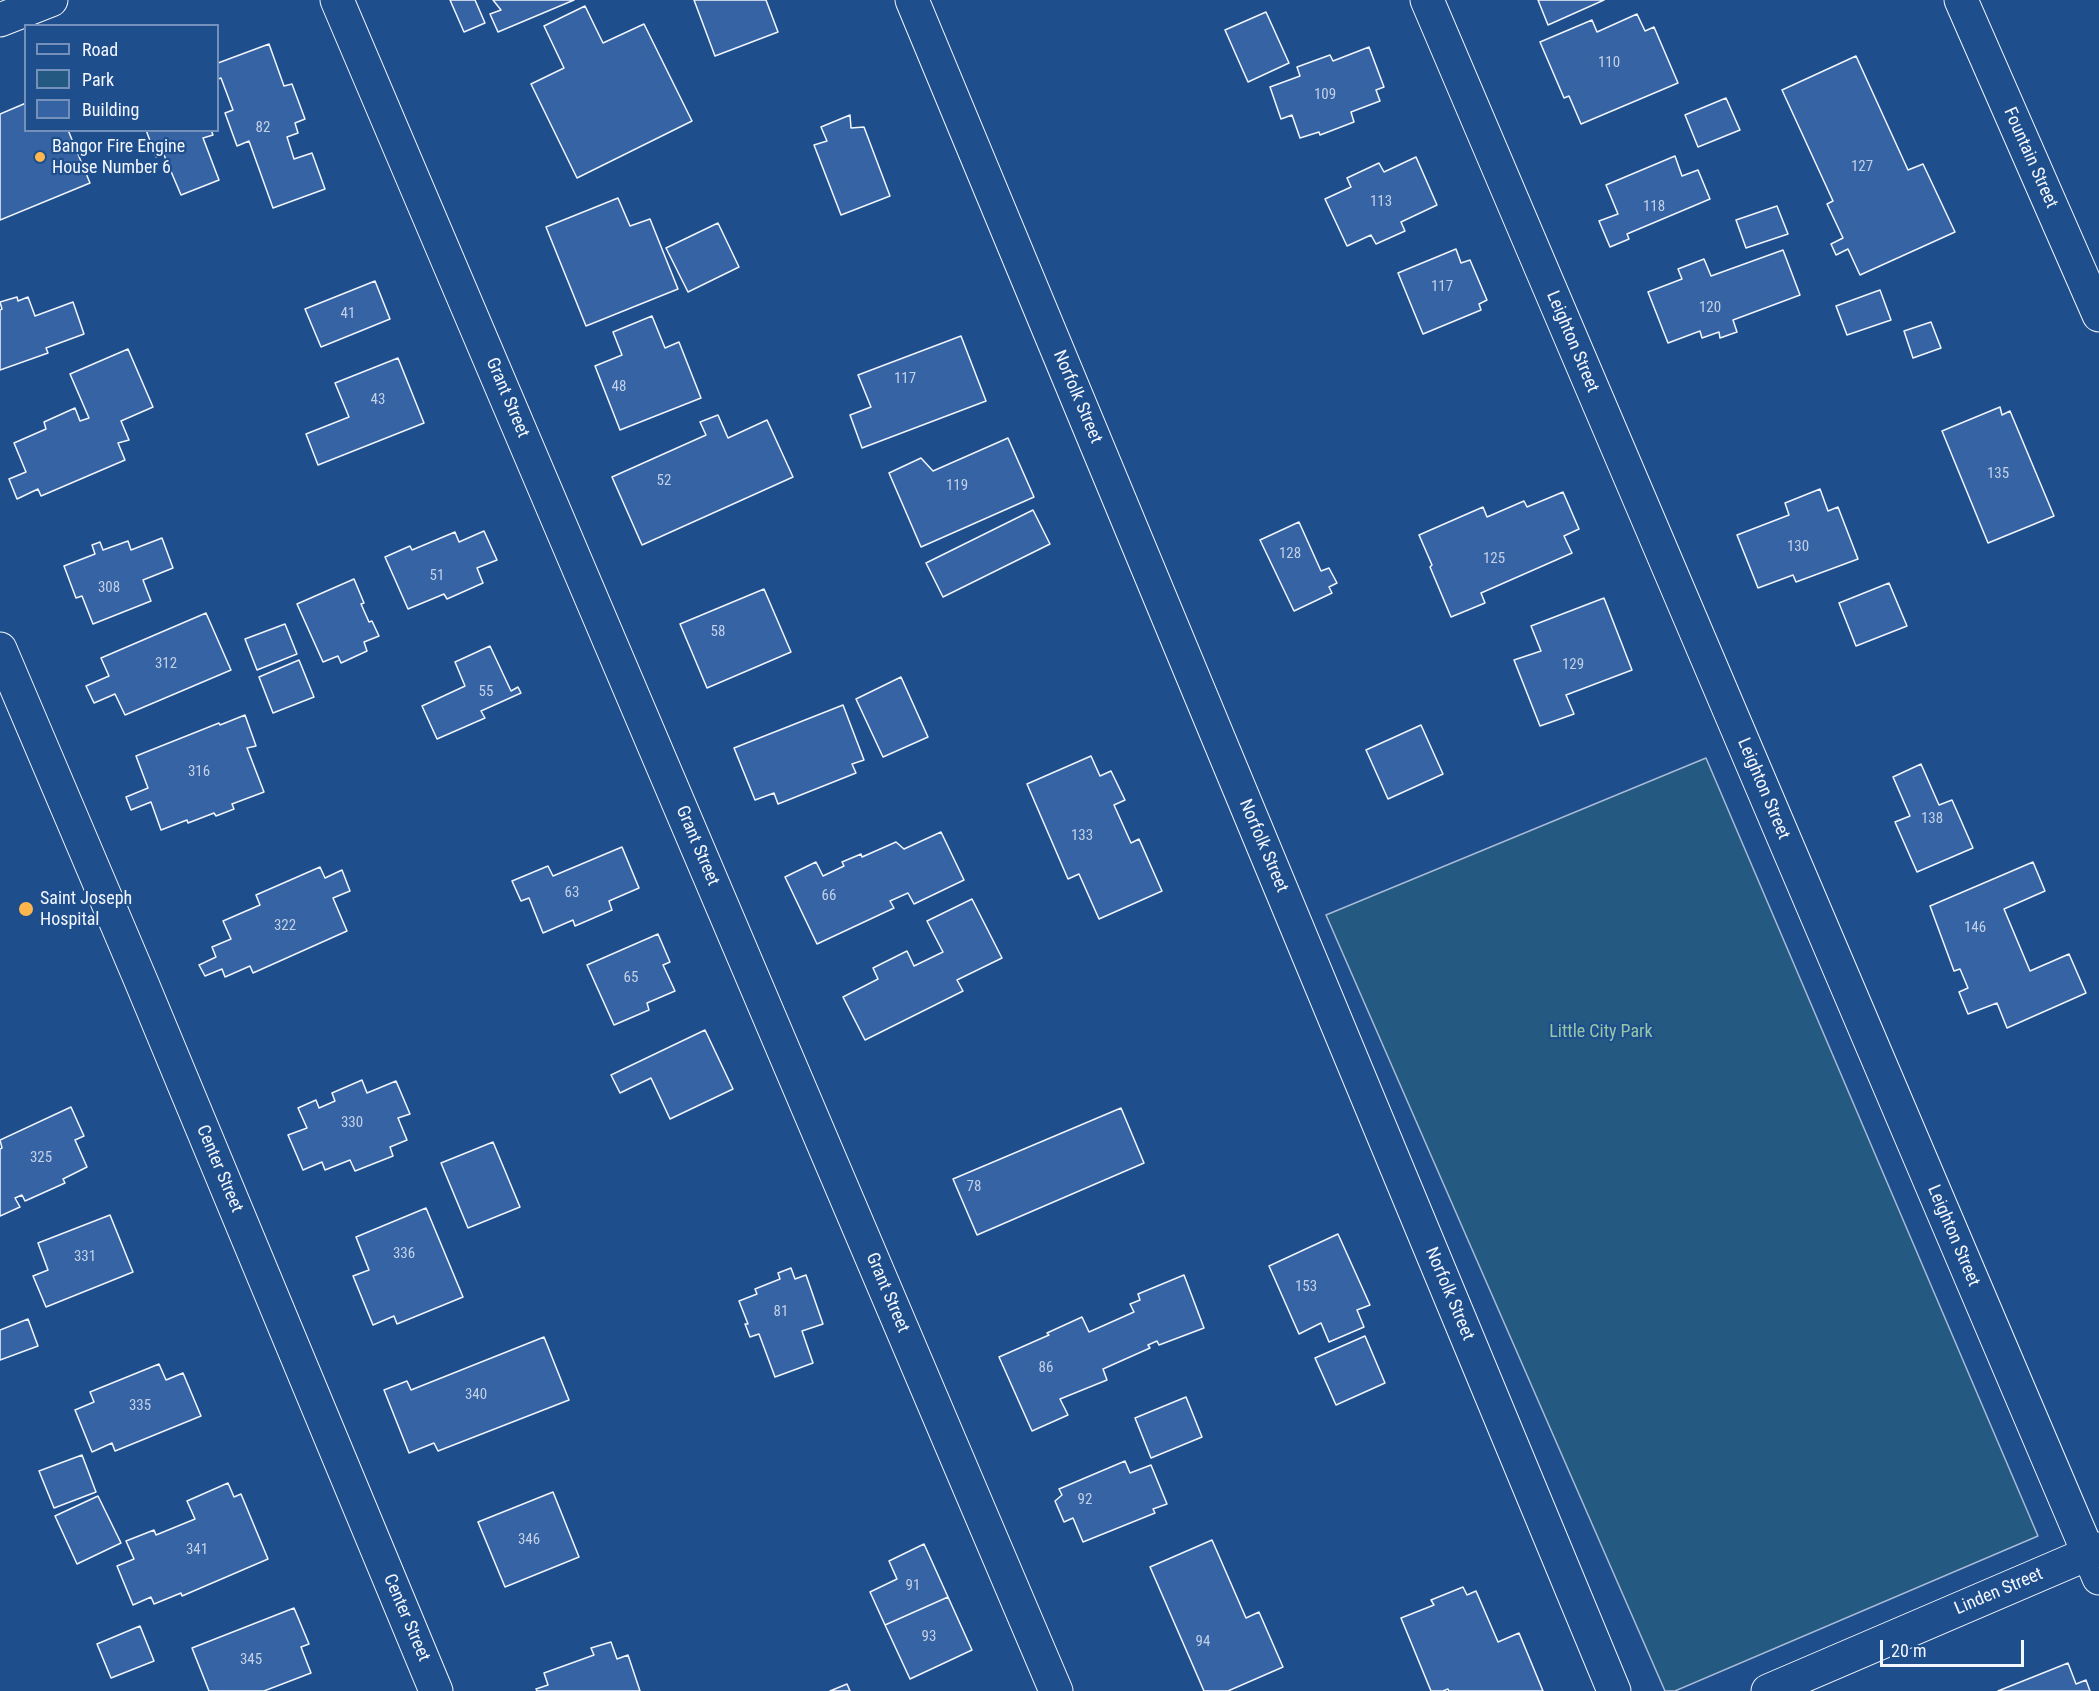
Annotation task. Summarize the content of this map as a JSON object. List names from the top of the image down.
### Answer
{
  "streets": {
    "street": [
      "Fountain Street",
      "Leighton Street",
      "Norfolk Street",
      "Grant Street",
      "Center Street",
      "Linden Street"
    ]
  },
  "crossings": [
    ["Leighton Street", "Linden Street"]
  ],
  "parks": ["Little City Park"],
  "places": ["Bangor Fire Engine House Number 6", "Saint Joseph Hospital"],
  "house_numbers": [
    "110",
    "109",
    "82",
    "127",
    "113",
    "118",
    "117",
    "120",
    "41",
    "117",
    "48",
    "43",
    "135",
    "52",
    "119",
    "130",
    "128",
    "125",
    "51",
    "308",
    "58",
    "312",
    "129",
    "55",
    "316",
    "138",
    "133",
    "63",
    "66",
    "322",
    "146",
    "65",
    "330",
    "325",
    "78",
    "336",
    "331",
    "153",
    "81",
    "86",
    "340",
    "335",
    "92",
    "346",
    "341",
    "91",
    "93",
    "94",
    "345"
  ],
  "legend": ["Road", "Park", "Building"],
  "scale_bar": "20 m"
}
